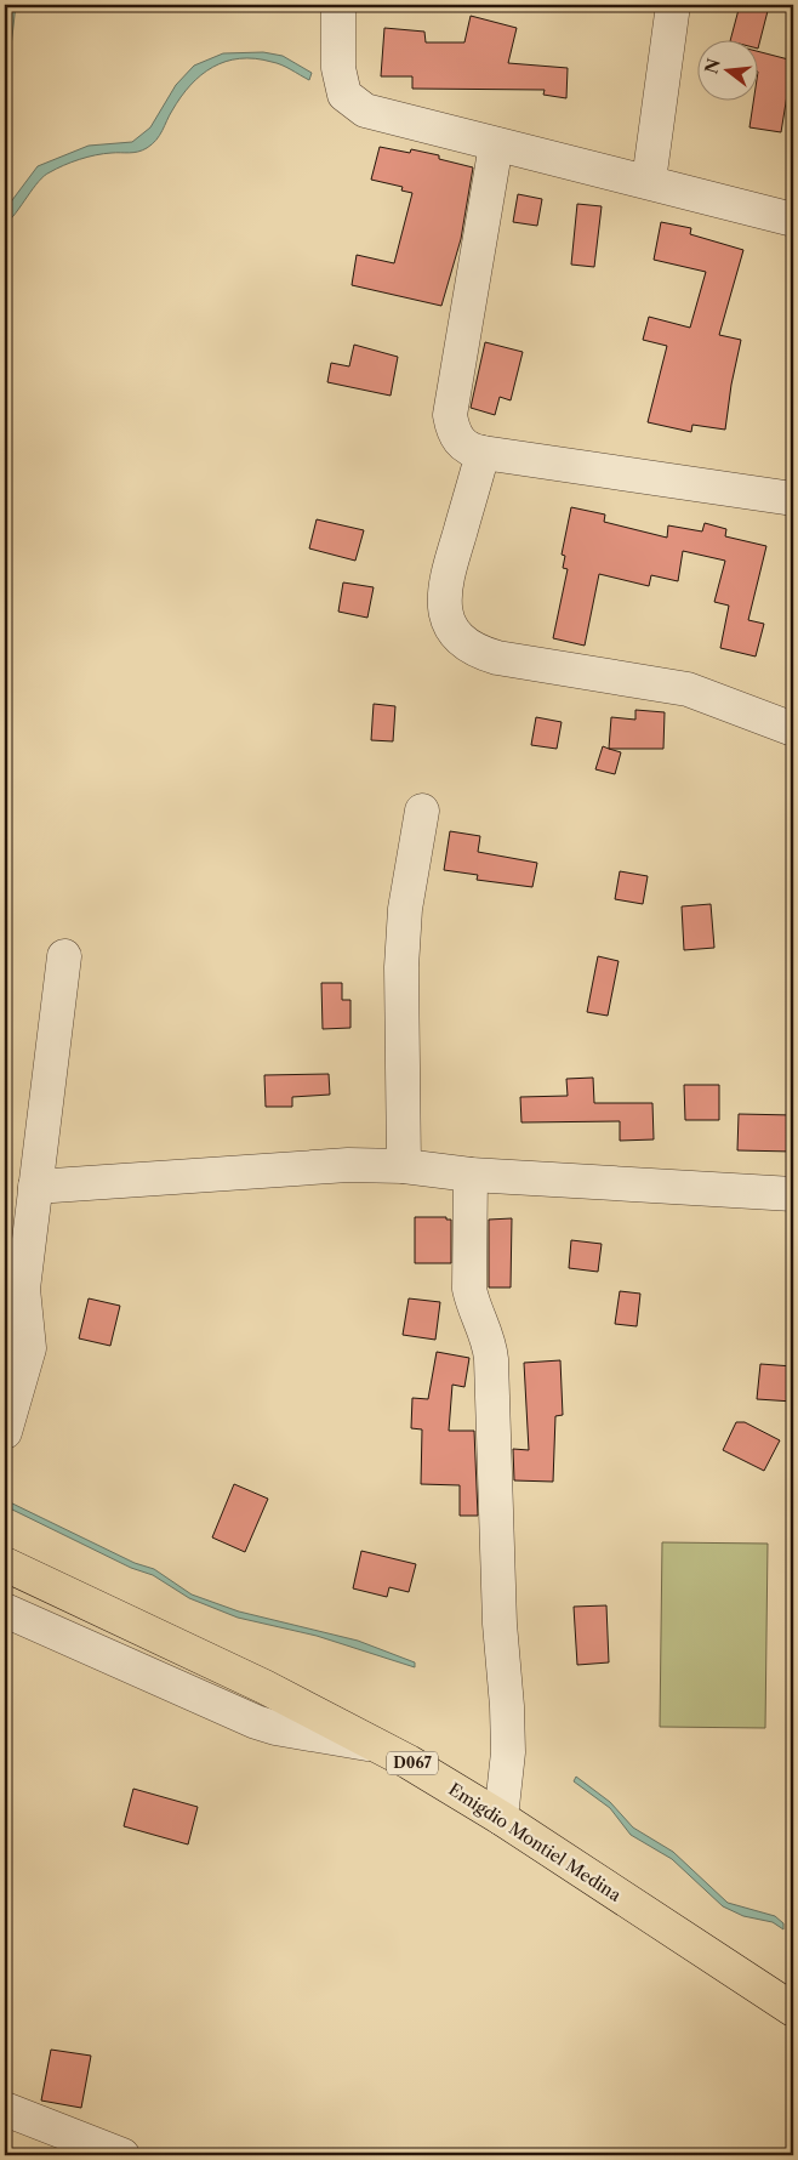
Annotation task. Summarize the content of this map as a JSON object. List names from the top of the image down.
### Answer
{
  "streets": {
    "main road": ["D067", "Emigdio Montiel Medina"]
  },
  "north": "left"
}
